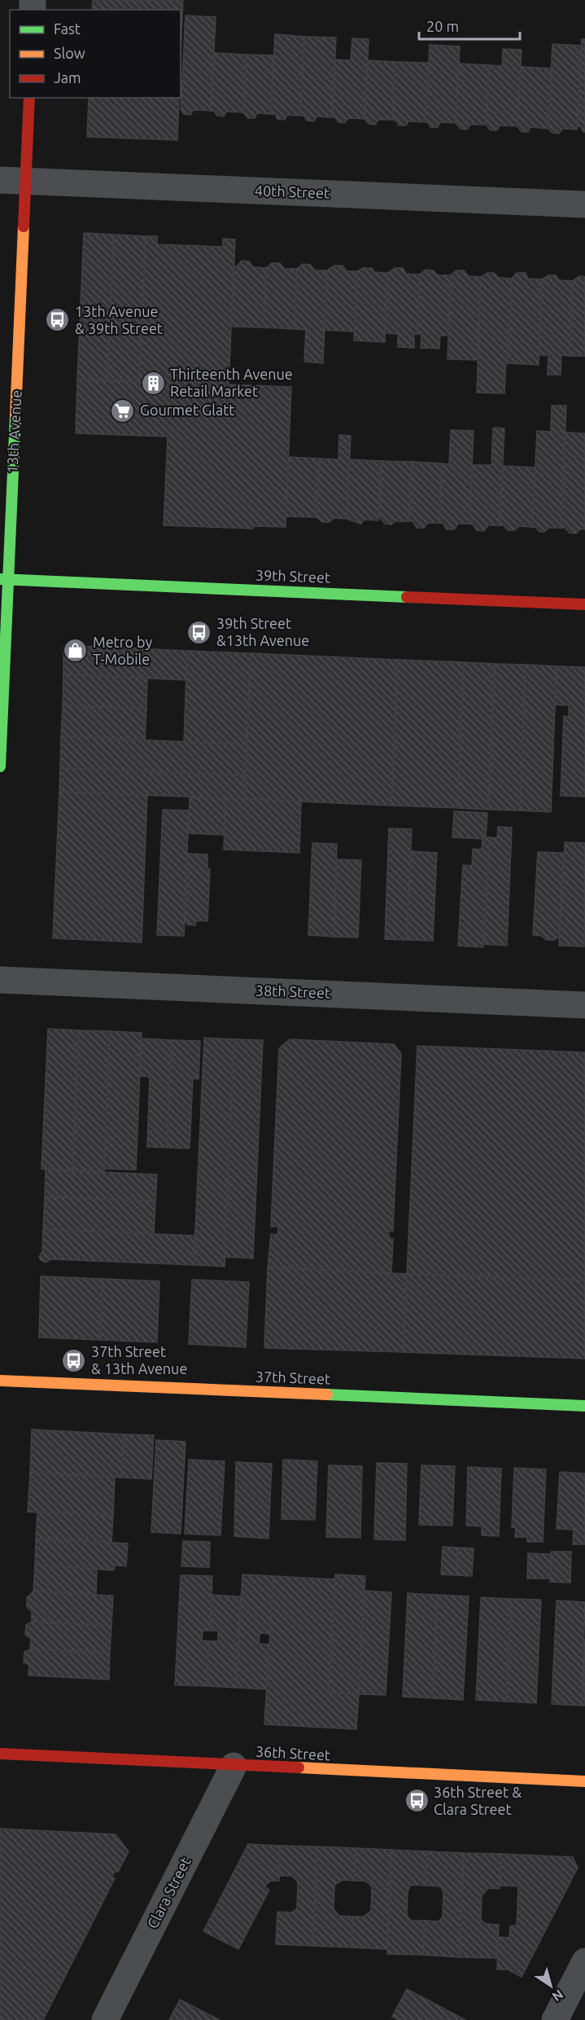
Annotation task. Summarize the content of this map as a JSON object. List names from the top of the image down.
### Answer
{
  "streets": {
    "street": [
      "40th Street",
      "13th Avenue",
      "39th Street",
      "38th Street",
      "37th Street",
      "36th Street",
      "Clara Street"
    ]
  },
  "crossings": [
    ["40th Street", "13th Avenue"],
    ["13th Avenue", "39th Street"],
    ["36th Street", "Clara Street"]
  ],
  "places": {
    "bus stop": [
      "13th Avenue & 39th Street",
      "39th Street &13th Avenue",
      "37th Street & 13th Avenue",
      "36th Street & Clara Street"
    ],
    "building": ["Thirteenth Avenue Retail Market"],
    "supermarket": ["Gourmet Glatt"],
    "shop": ["Metro by T-Mobile"]
  },
  "legend": ["Fast", "Slow", "Jam"],
  "scale_bar": "20 m",
  "north": "bottom right"
}
